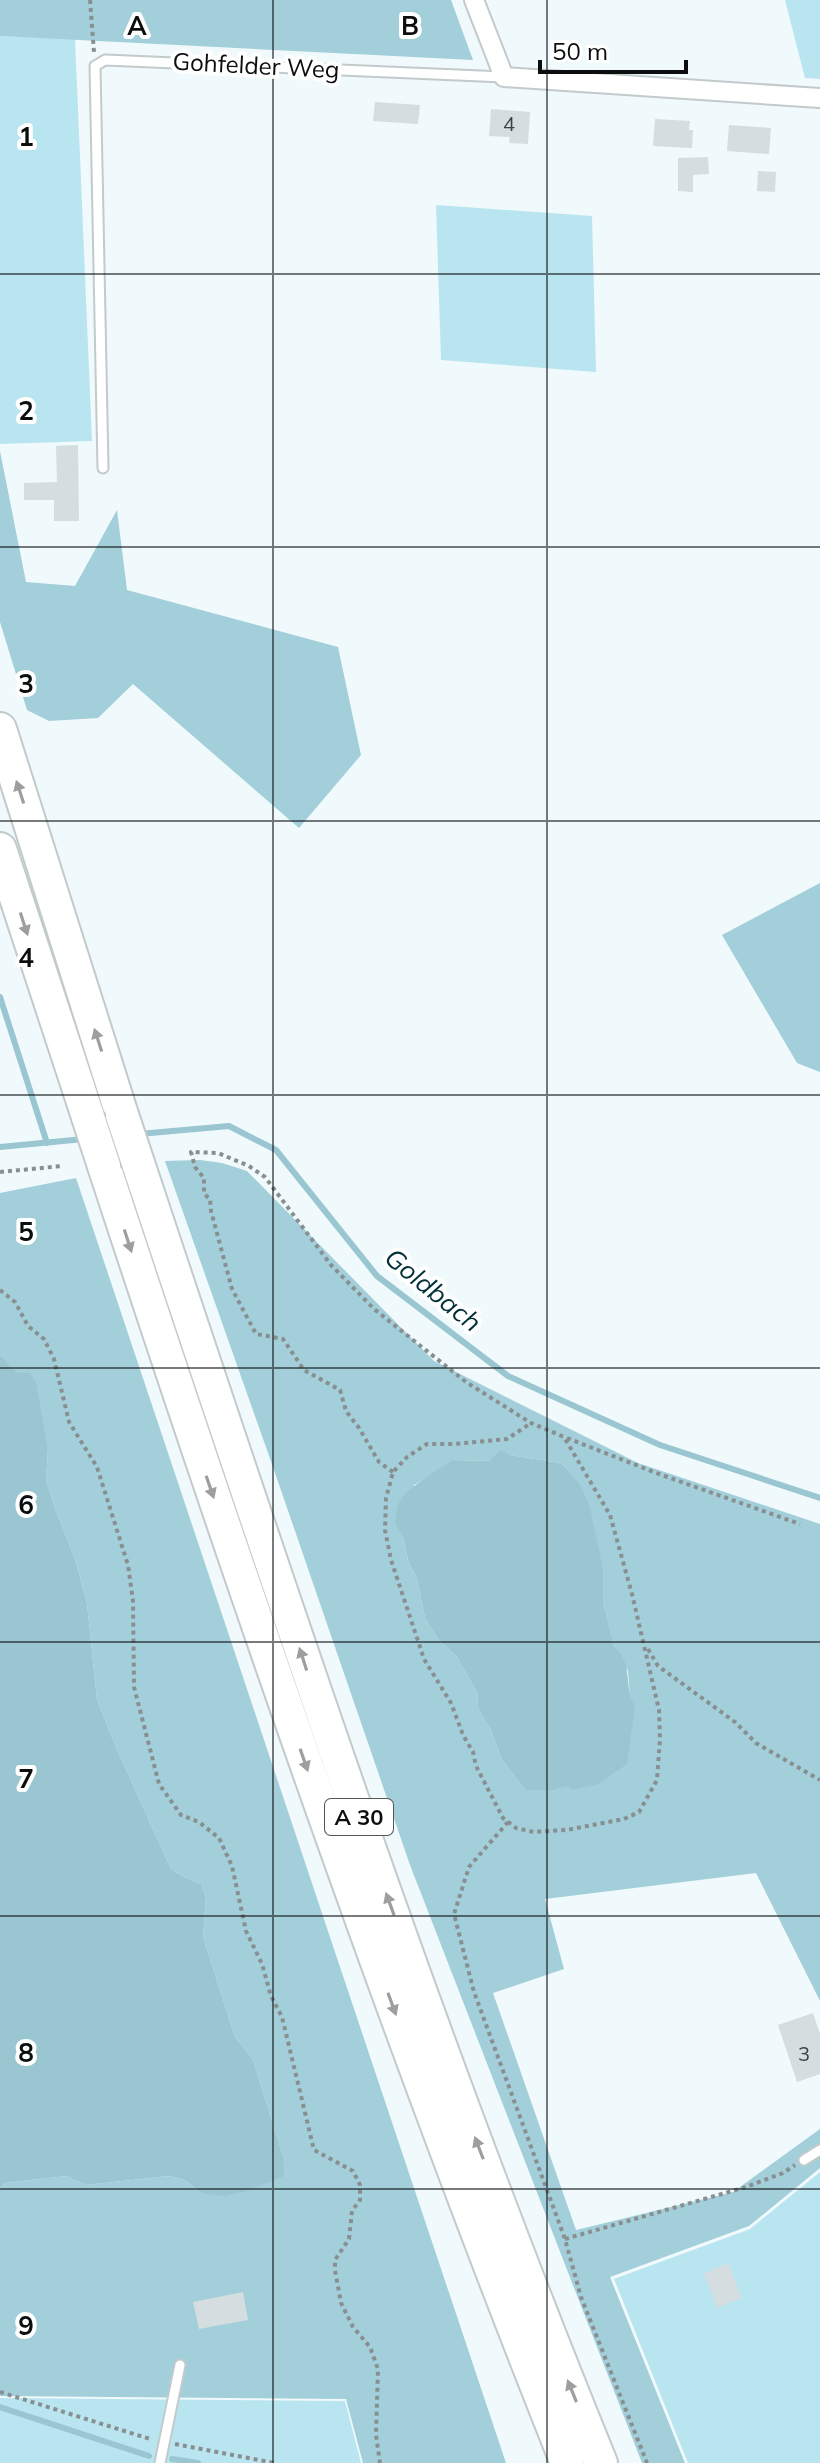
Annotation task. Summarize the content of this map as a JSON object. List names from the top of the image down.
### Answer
{
  "streets": {
    "highway": ["A 30"],
    "street": ["Gohfelder Weg"]
  },
  "water": ["Goldbach"],
  "house_numbers": ["4", "3"],
  "scale_bar": "50 m",
  "grid": {
    "columns": ["A", "B"],
    "rows": [
      "1",
      "2",
      "3",
      "4",
      "5",
      "6",
      "7",
      "8",
      "9"
    ]
  }
}
